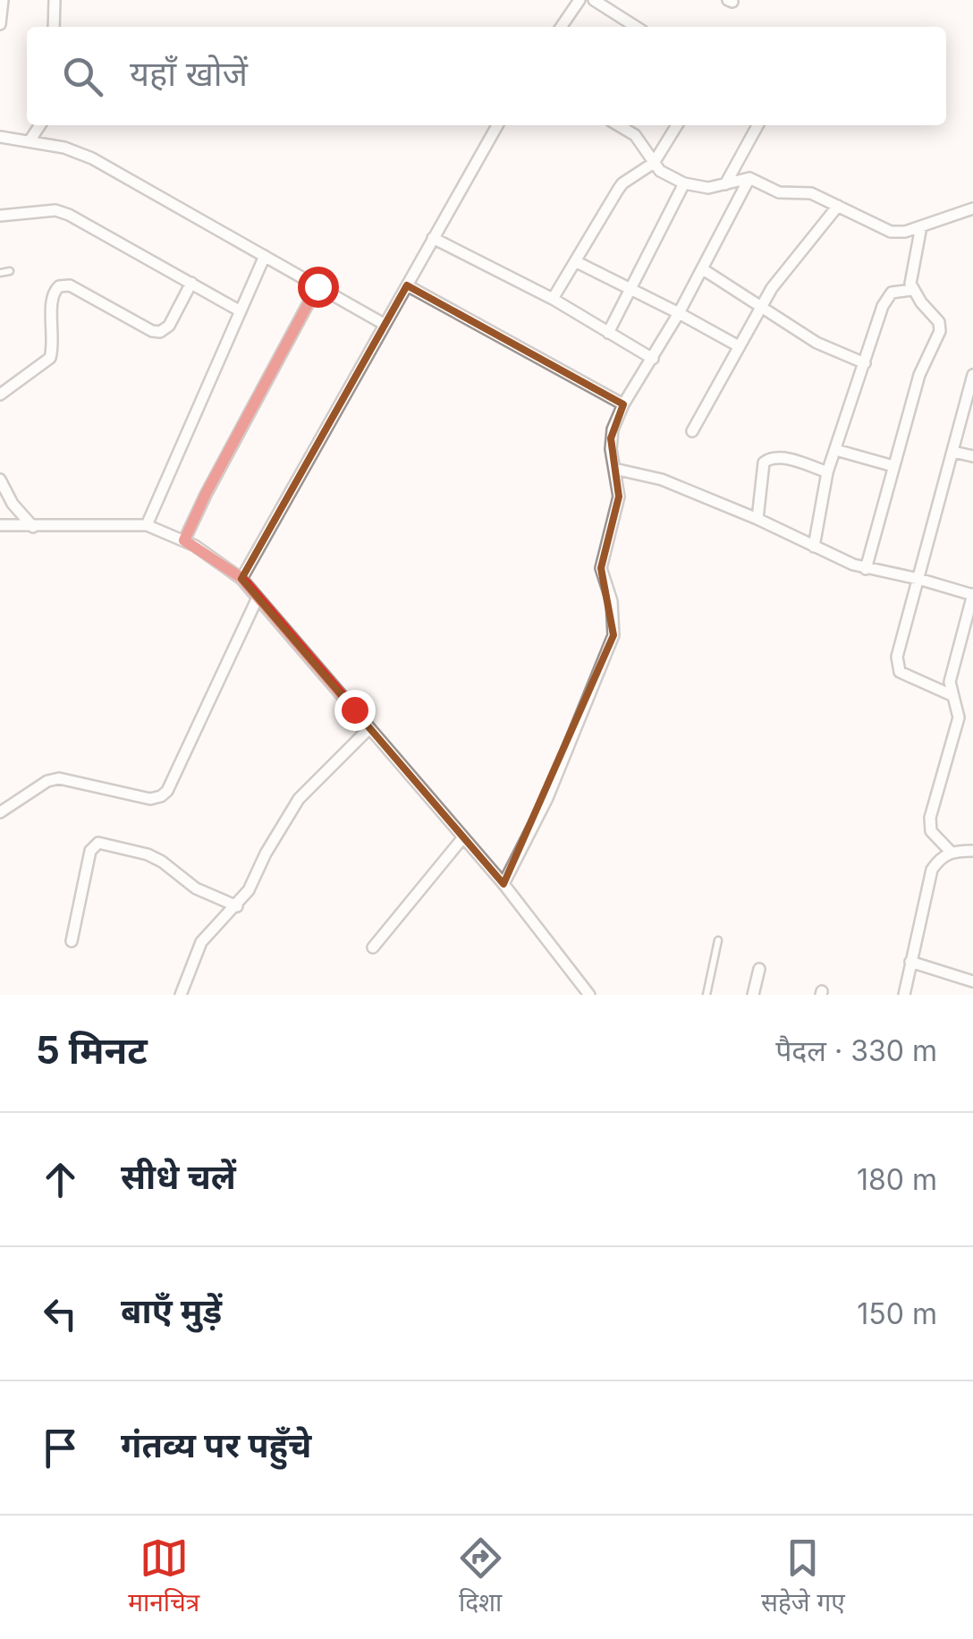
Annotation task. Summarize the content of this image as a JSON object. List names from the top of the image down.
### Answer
{
  "page": {
    "search": "यहाँ खोजें",
    "heading": ["5 मिनट", "पैदल · 330 m"],
    "list": [
      ["सीधे चलें", "180 m"],
      ["बाएँ मुड़ें", "150 m"],
      "गंतव्य पर पहुँचे"
    ],
    "nav": ["मानचित्र", "दिशा", "सहेजे गए"]
  }
}
